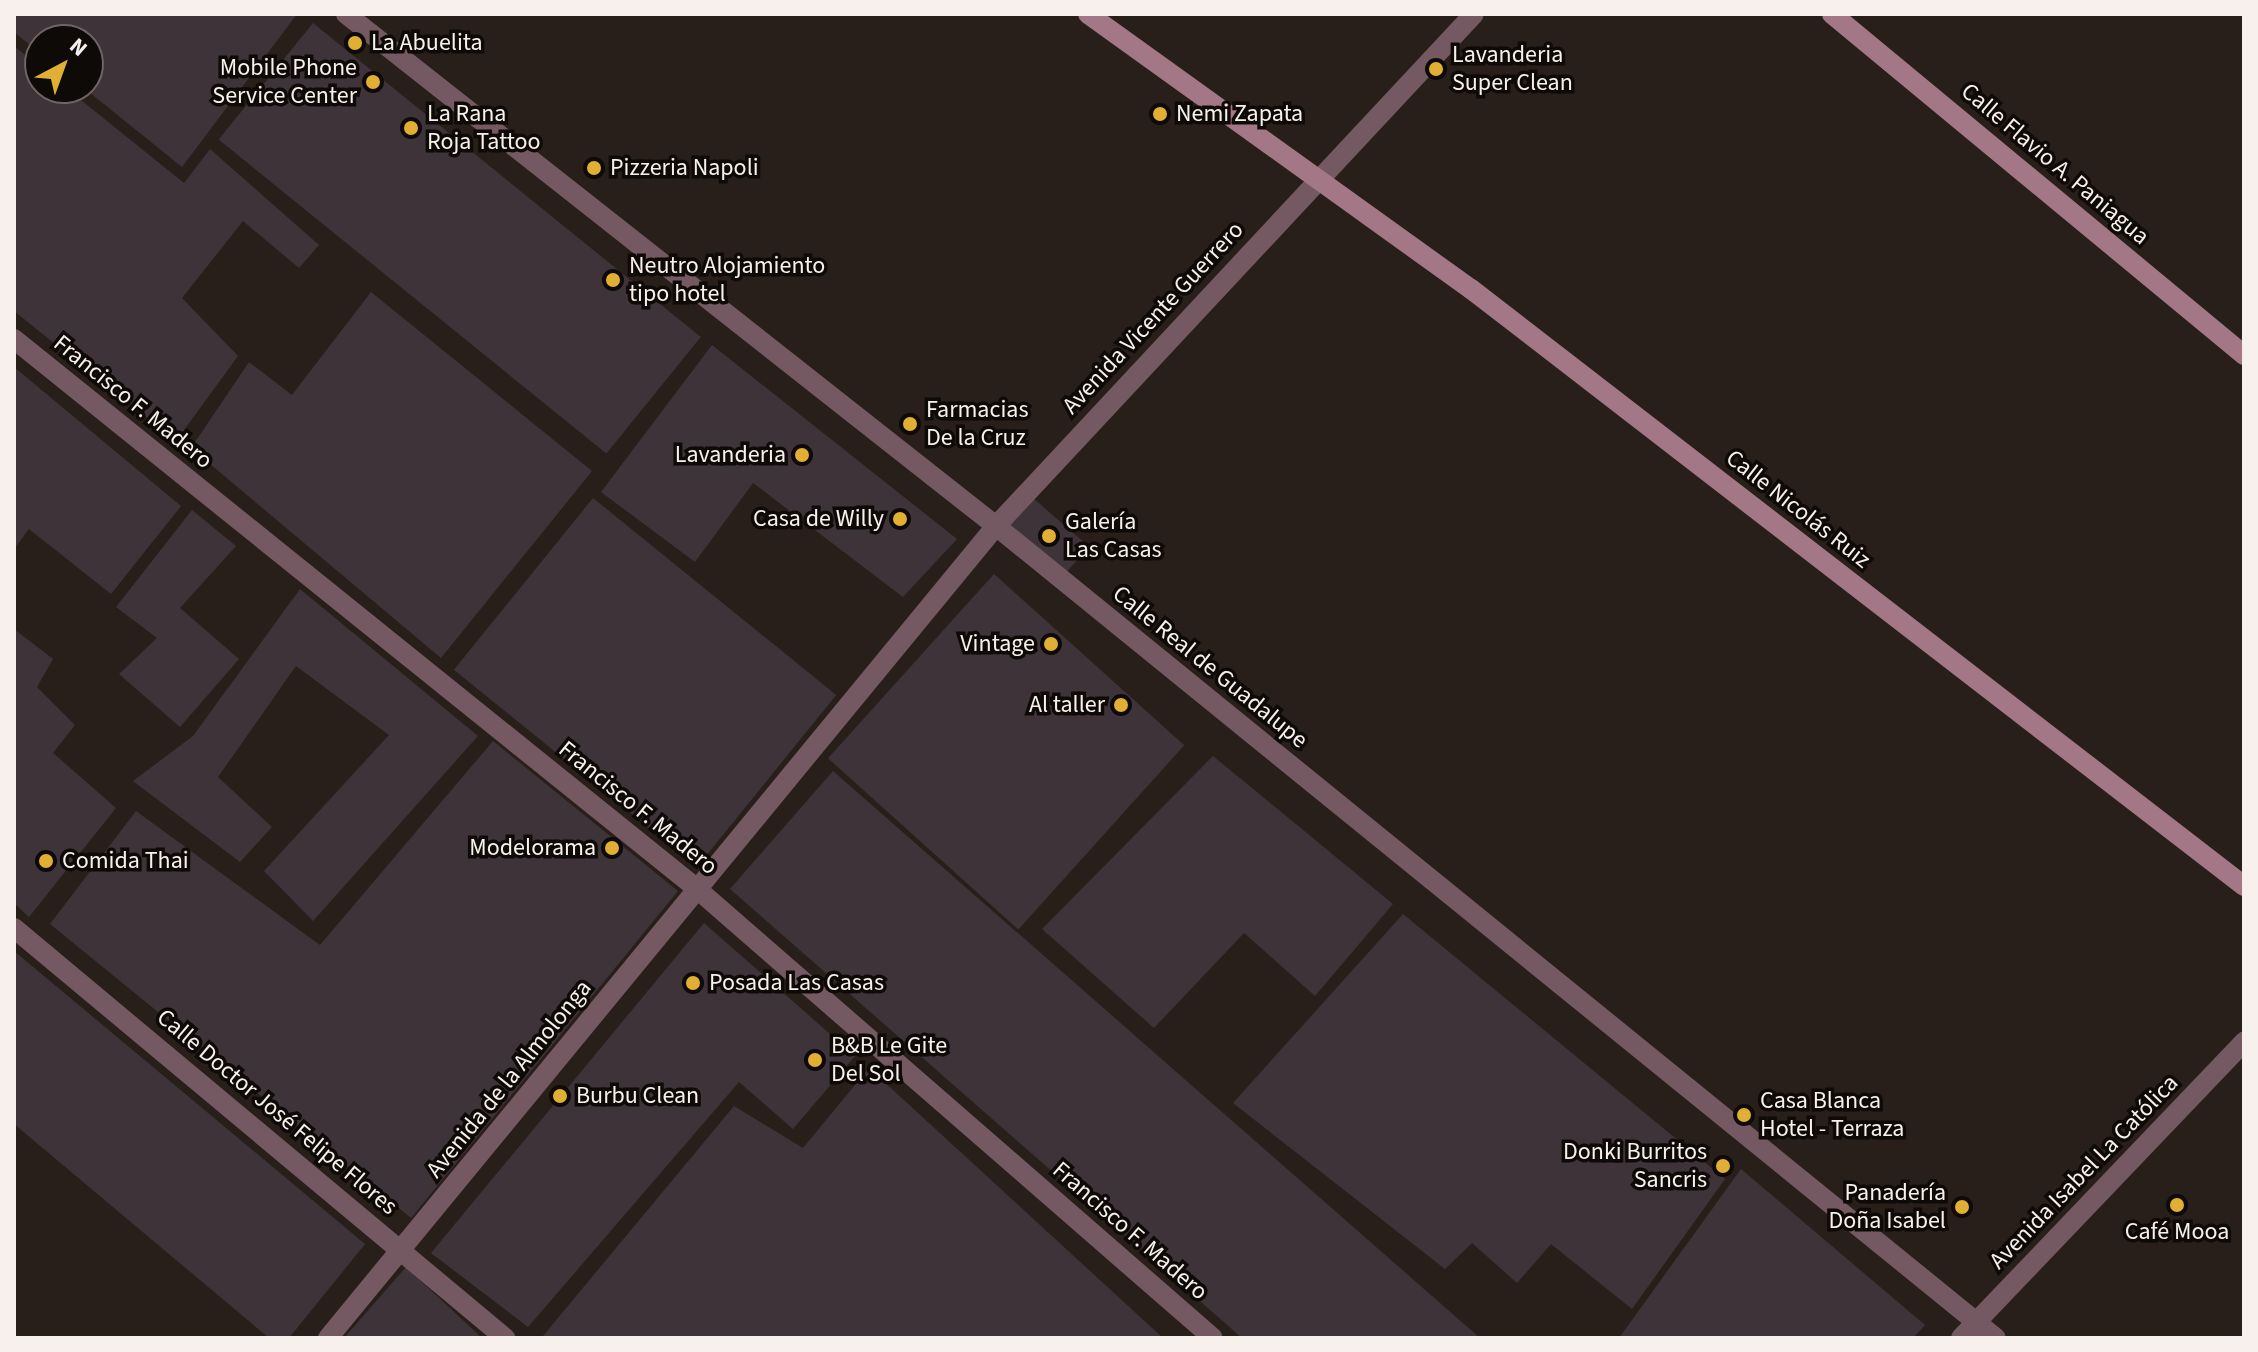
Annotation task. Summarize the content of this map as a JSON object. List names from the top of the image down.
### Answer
{
  "streets": {
    "street": [
      "Calle Flavio A. Paniagua",
      "Avenida Vicente Guerrero",
      "Francisco F. Madero",
      "Calle Nicolás Ruiz",
      "Calle Real de Guadalupe",
      "Avenida de la Almolonga",
      "Calle Doctor José Felipe Flores",
      "Avenida Isabel La Católica"
    ]
  },
  "crossings": [
    ["Avenida Vicente Guerrero", "Francisco F. Madero"],
    ["Avenida Vicente Guerrero", "Calle Nicolás Ruiz"],
    ["Avenida Vicente Guerrero", "Calle Real de Guadalupe"],
    ["Avenida Vicente Guerrero", "Avenida de la Almolonga"],
    ["Francisco F. Madero", "Avenida de la Almolonga"],
    ["Calle Real de Guadalupe", "Avenida Isabel La Católica"],
    ["Avenida de la Almolonga", "Calle Doctor José Felipe Flores"]
  ],
  "places": [
    "La Abuelita",
    "Lavanderia Super Clean",
    "Mobile Phone Service Center",
    "Nemi Zapata",
    "La Rana Roja Tattoo",
    "Pizzeria Napoli",
    "Neutro Alojamiento tipo hotel",
    "Farmacias De la Cruz",
    "Lavanderia",
    "Casa de Willy",
    "Galería Las Casas",
    "Vintage",
    "Al taller",
    "Modelorama",
    "Comida Thai",
    "Posada Las Casas",
    "B&B Le Gite Del Sol",
    "Burbu Clean",
    "Casa Blanca Hotel - Terraza",
    "Donki Burritos Sancris",
    "Café Mooa",
    "Panadería Doña Isabel"
  ],
  "north": "top right"
}
